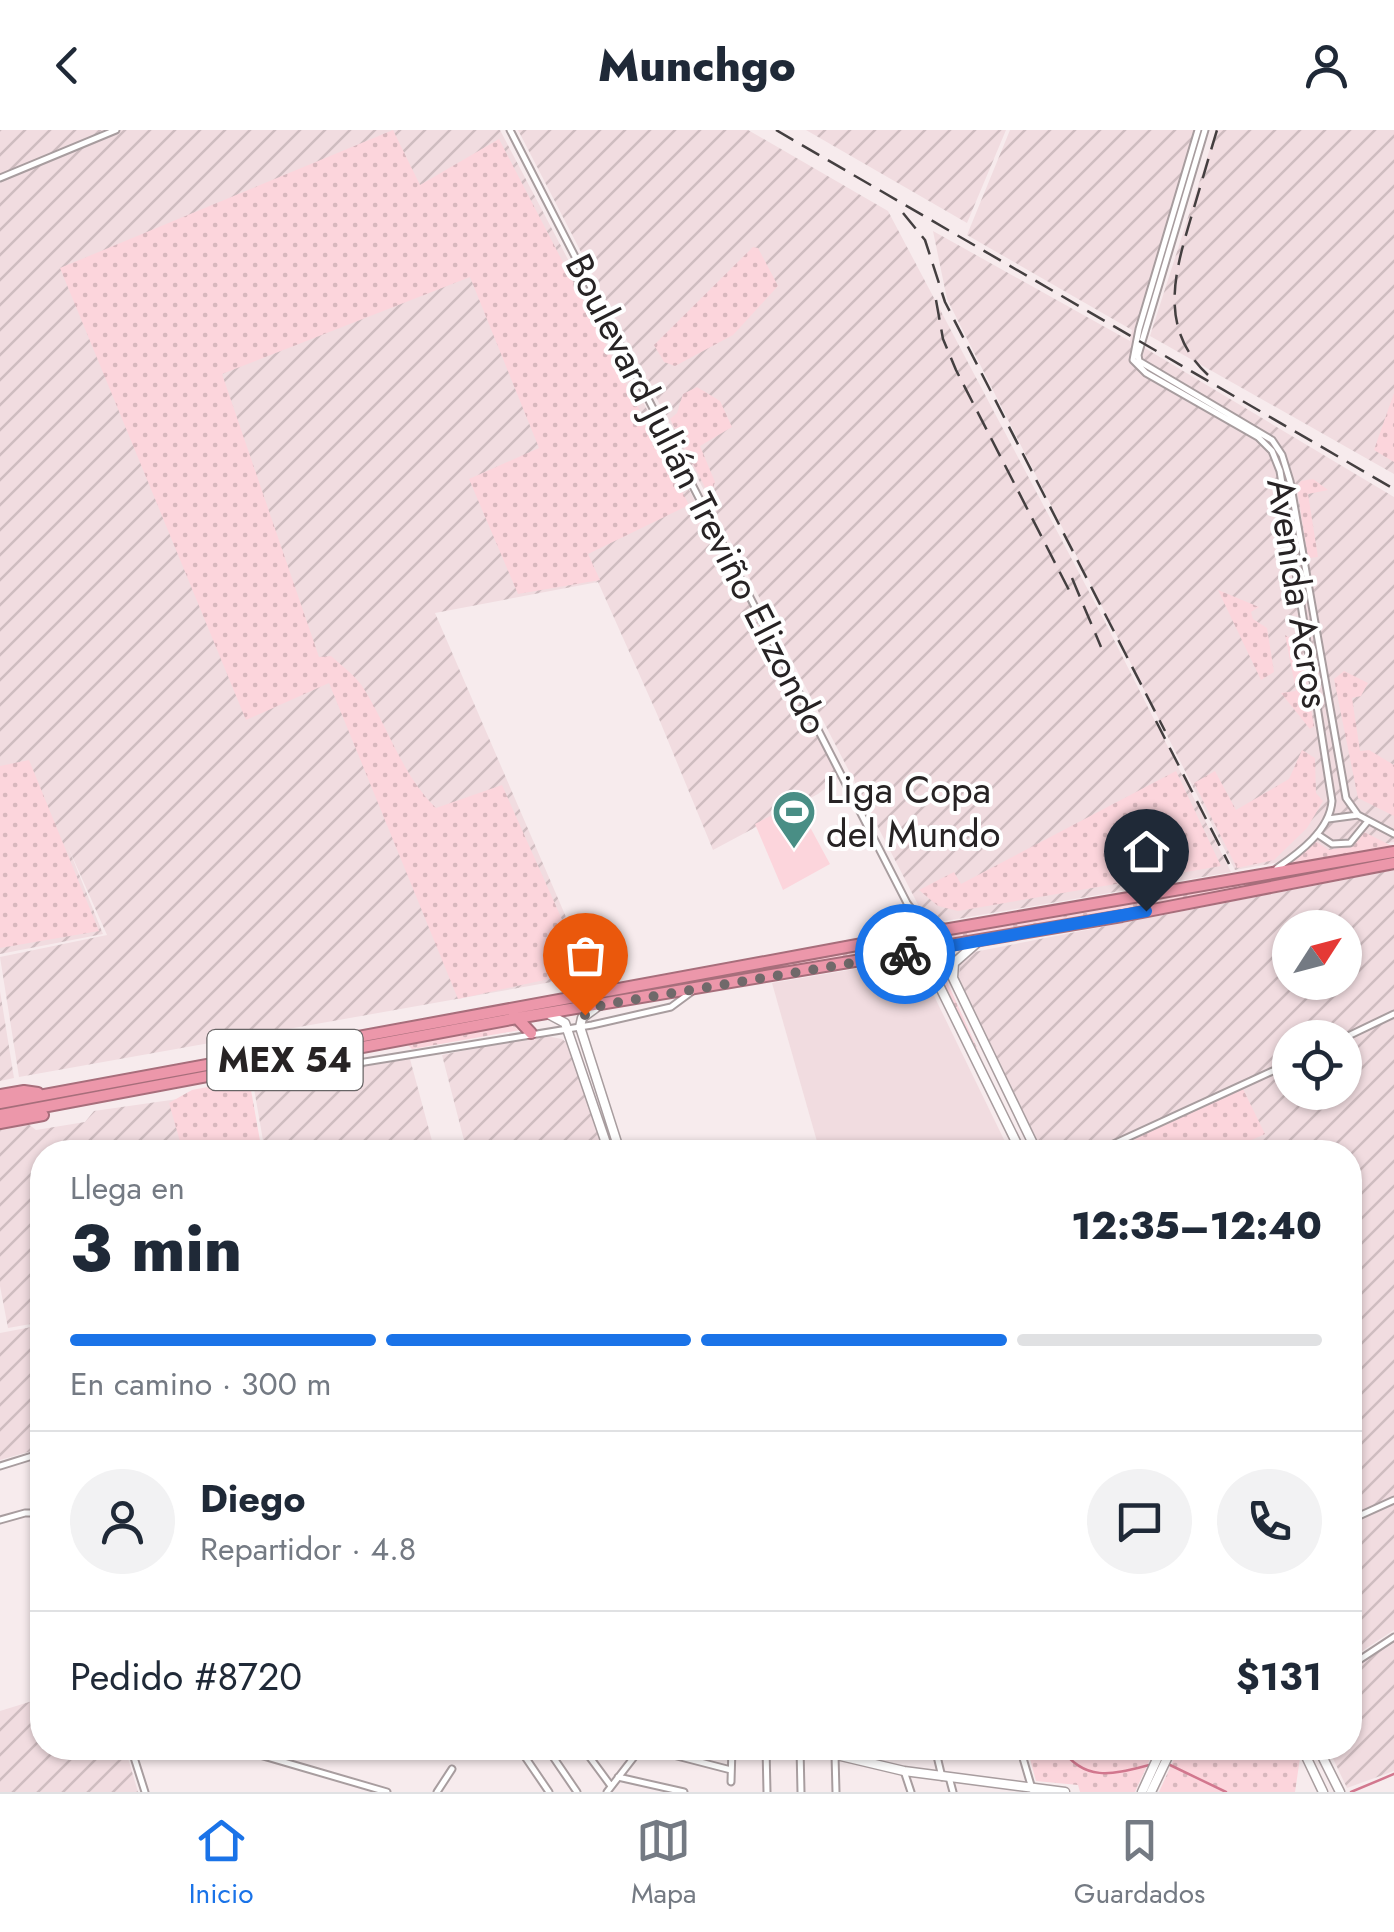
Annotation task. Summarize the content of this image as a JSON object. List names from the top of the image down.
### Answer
{
  "streets": {
    "highway": ["MEX 54"],
    "street": ["Boulevard Julián Treviño Elizondo", "Avenida Acros"]
  },
  "places": {
    "sports": ["Liga Copa del Mundo"]
  },
  "north": "top right",
  "page": {
    "header": "Munchgo",
    "heading": ["3 min", "Llega en", "12:35–12:40"],
    "panel": [
      "Diego",
      "Repartidor · 4.8",
      "Pedido #8720",
      "$131"
    ],
    "bar": "En camino · 300 m",
    "tabs": ["Inicio", "Mapa", "Guardados"]
  }
}
